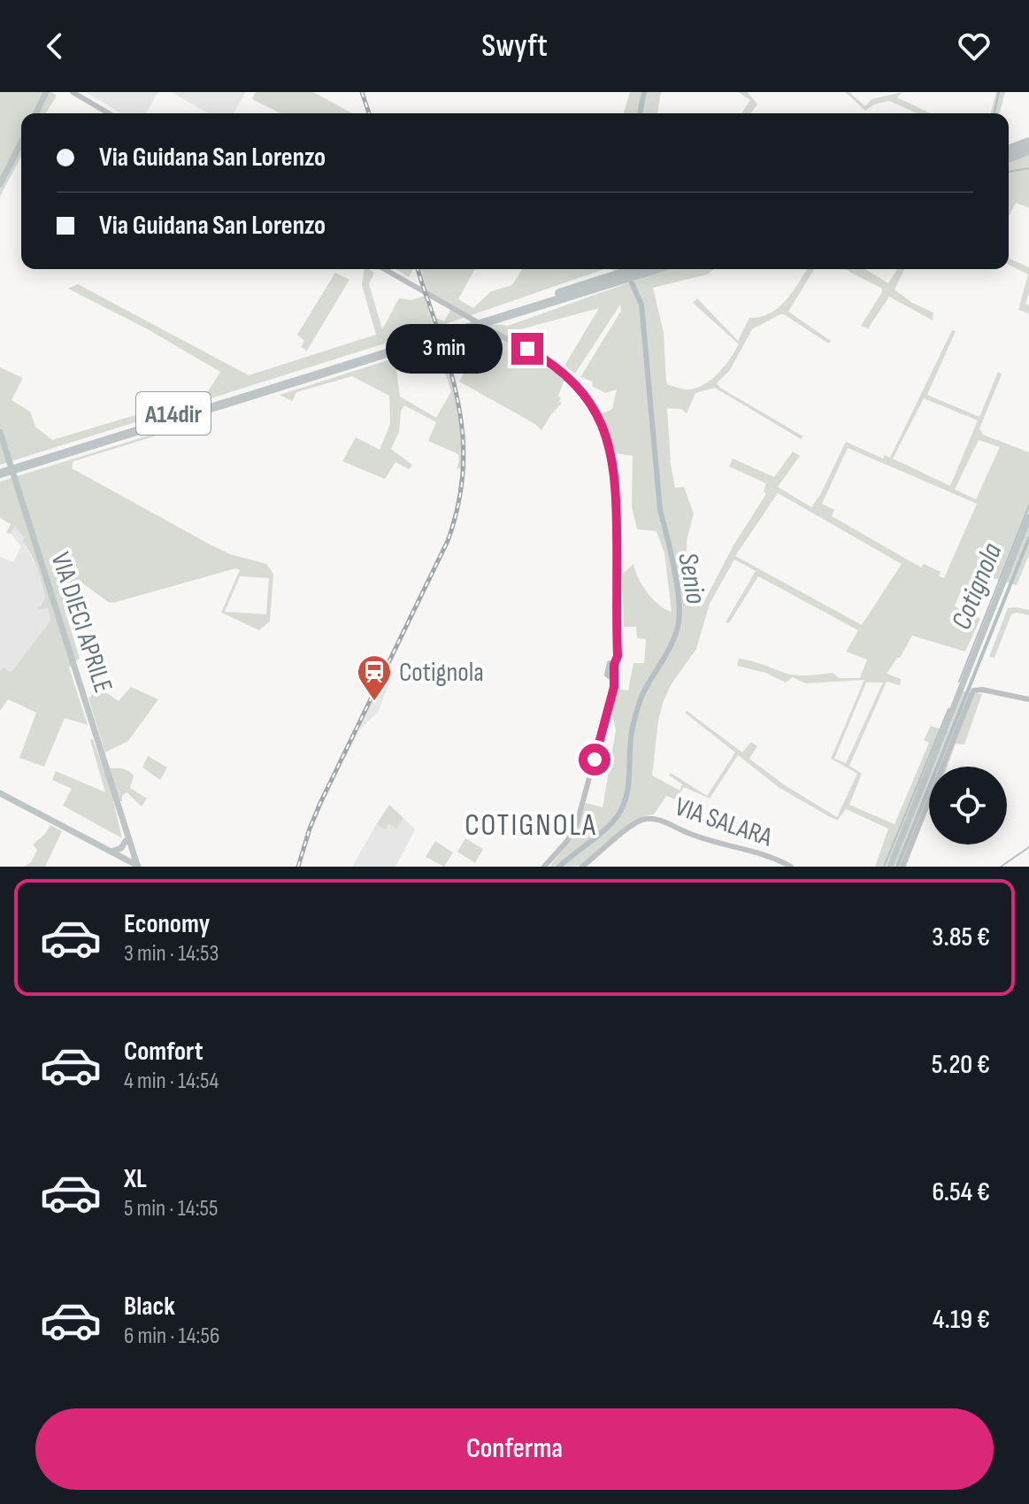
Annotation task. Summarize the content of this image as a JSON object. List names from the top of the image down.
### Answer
{
  "streets": {
    "highway": ["A14dir"],
    "main road": ["VIA DIECI APRILE"],
    "street": ["VIA SALARA"]
  },
  "districts": ["COTIGNOLA"],
  "water": ["Senio", "Cotignola"],
  "places": {
    "station": ["Cotignola"]
  },
  "page": {
    "header": "Swyft",
    "banner": ["Via Guidana San Lorenzo", "Via Guidana San Lorenzo"],
    "bubble": "3 min",
    "list": [
      {
        "name": "Economy",
        "note": "3 min · 14:53",
        "value": "3.85 €"
      },
      {
        "name": "Comfort",
        "note": "4 min · 14:54",
        "value": "5.20 €"
      },
      {
        "name": "XL",
        "note": "5 min · 14:55",
        "value": "6.54 €"
      },
      {
        "name": "Black",
        "note": "6 min · 14:56",
        "value": "4.19 €"
      }
    ],
    "buttons": "Conferma"
  }
}
